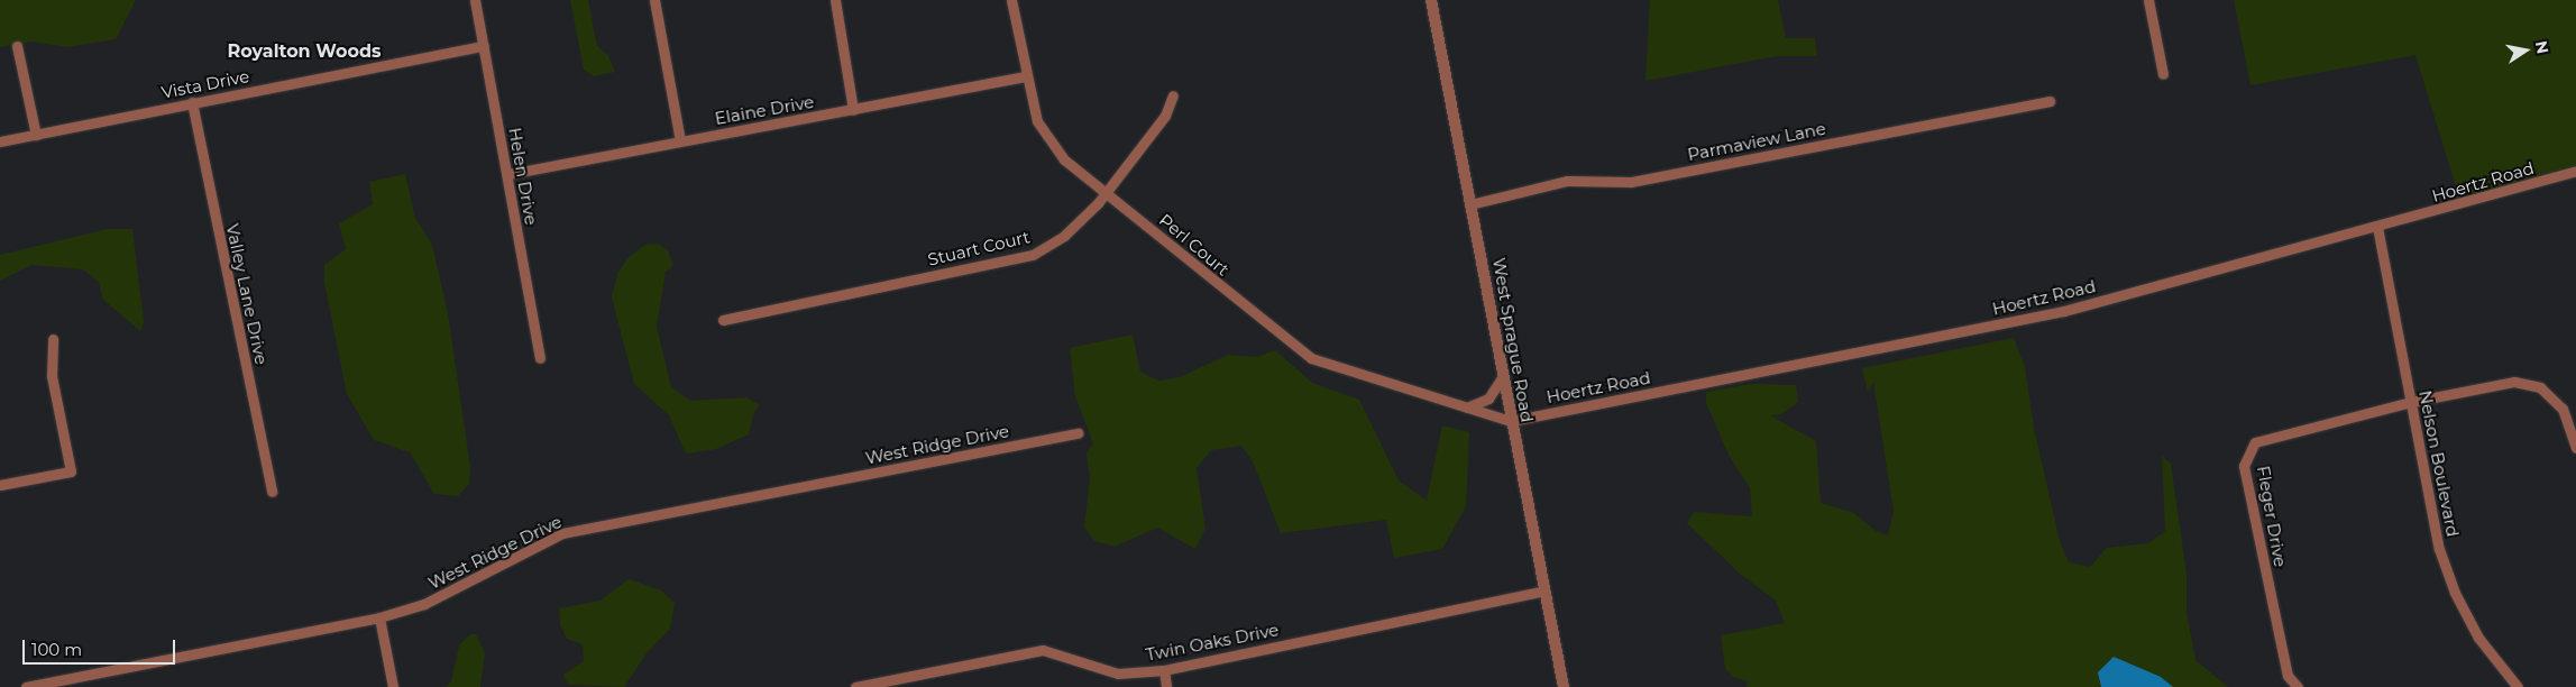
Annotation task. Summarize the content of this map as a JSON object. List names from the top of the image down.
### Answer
{
  "streets": {
    "street": [
      "Vista Drive",
      "Elaine Drive",
      "Parmaview Lane",
      "Helen Drive",
      "Hoertz Road",
      "Perl Court",
      "Stuart Court",
      "Valley Lane Drive",
      "West Sprague Road",
      "West Ridge Drive",
      "Nelson Boulevard",
      "Fleger Drive",
      "Twin Oaks Drive"
    ]
  },
  "crossings": [
    ["Vista Drive", "Helen Drive"],
    ["Vista Drive", "Valley Lane Drive"],
    ["Elaine Drive", "Helen Drive"],
    ["Elaine Drive", "Perl Court"],
    ["Parmaview Lane", "West Sprague Road"],
    ["Hoertz Road", "Perl Court"],
    ["Hoertz Road", "West Sprague Road"],
    ["Hoertz Road", "Nelson Boulevard"],
    ["Perl Court", "Stuart Court"],
    ["Perl Court", "West Sprague Road"],
    ["West Sprague Road", "Twin Oaks Drive"],
    ["Nelson Boulevard", "Fleger Drive"]
  ],
  "districts": ["Royalton Woods"],
  "scale_bar": "100 m",
  "north": "right"
}
